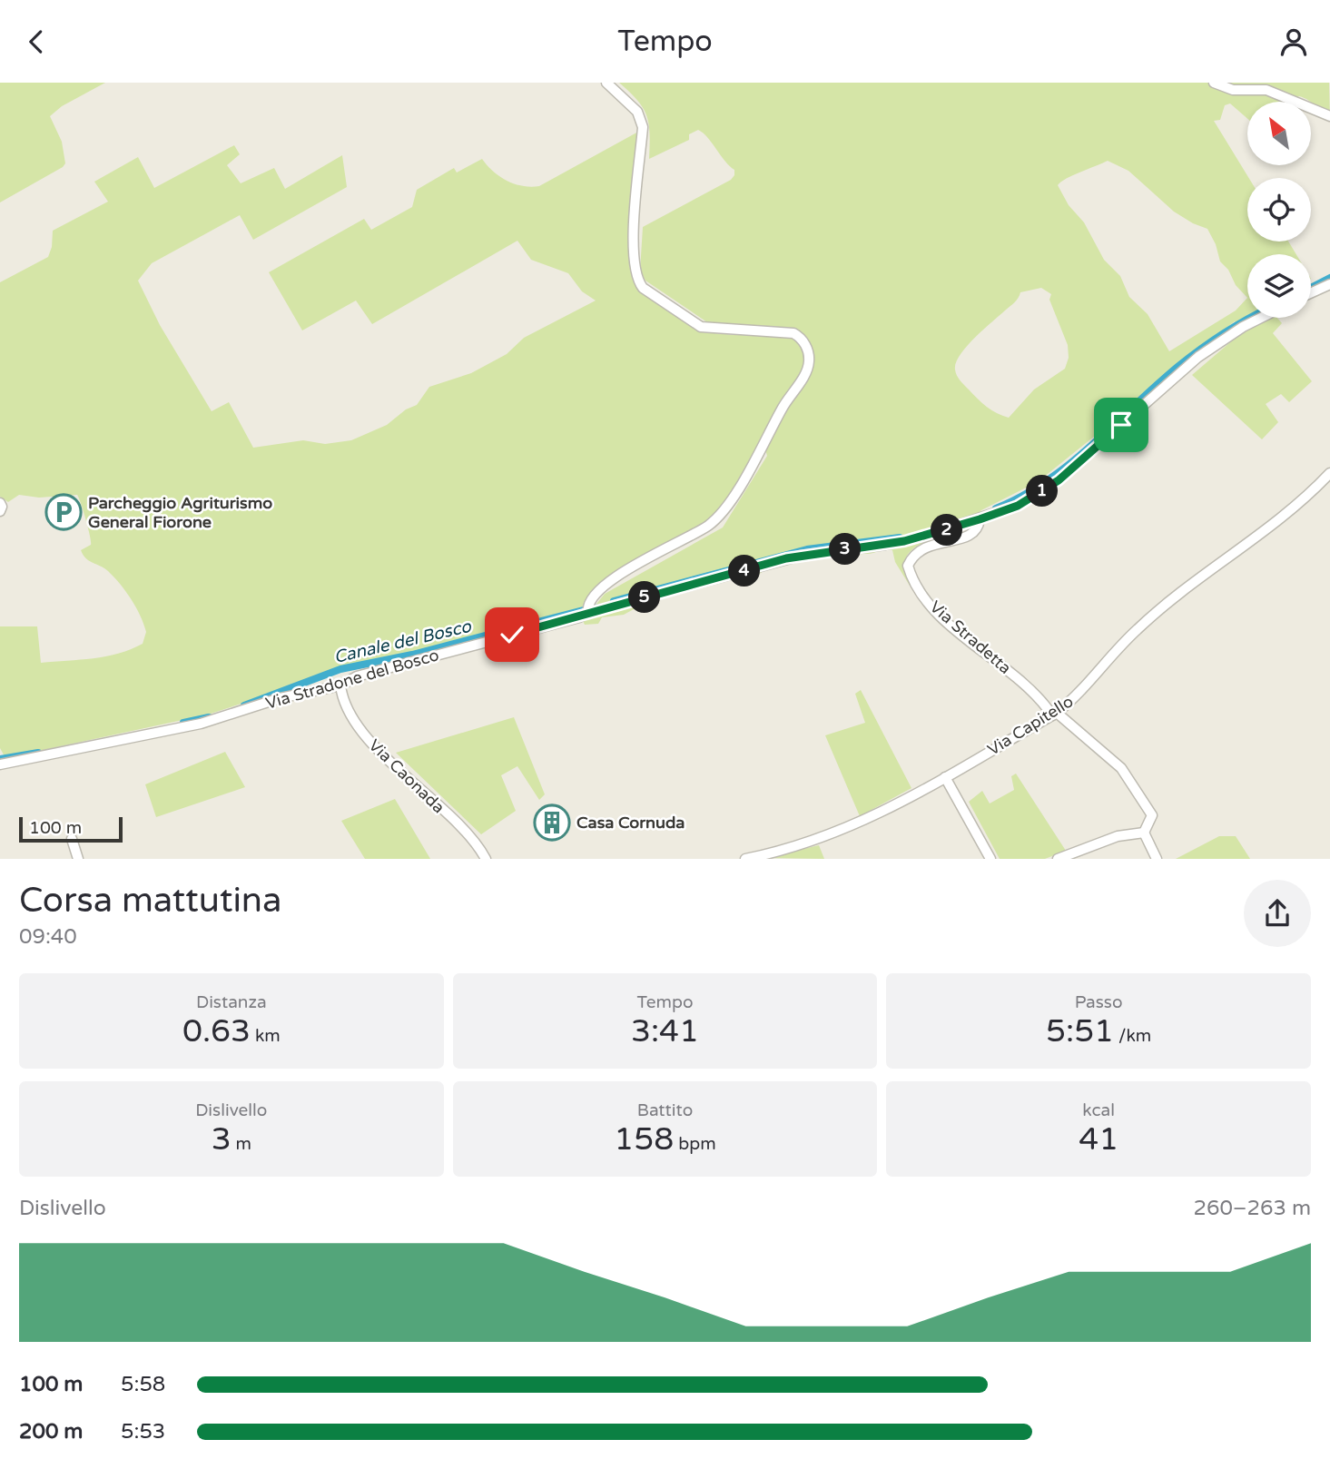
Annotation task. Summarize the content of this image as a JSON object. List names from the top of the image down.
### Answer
{
  "streets": {
    "street": [
      "Via Stradetta",
      "Via Stradone del Bosco",
      "Via Capitello",
      "Via Caonada"
    ]
  },
  "crossings": [
    ["Via Stradetta", "Via Stradone del Bosco"],
    ["Via Stradetta", "Via Capitello"],
    ["Via Stradone del Bosco", "Via Caonada"]
  ],
  "water": ["Canale del Bosco"],
  "places": {
    "parking": ["Parcheggio Agriturismo General Fiorone"],
    "building": ["Casa Cornuda"]
  },
  "scale_bar": "100 m",
  "north": "top left",
  "page": {
    "header": "Tempo",
    "pins": [
      "1",
      "2",
      "3",
      "4",
      "5"
    ],
    "scale": "100 m",
    "heading": ["Corsa mattutina", "09:40"],
    "stats": [
      ["Distanza", "0.63 km"],
      ["Tempo", "3:41"],
      ["Passo", "5:51 /km"],
      ["Dislivello", "3 m"],
      ["Battito", "158 bpm"],
      ["kcal", "41"]
    ],
    "chart": ["Dislivello", "260–263 m"],
    "list": [
      {
        "name": "100 m",
        "note": "5:58"
      },
      {
        "name": "200 m",
        "note": "5:53"
      }
    ]
  }
}
